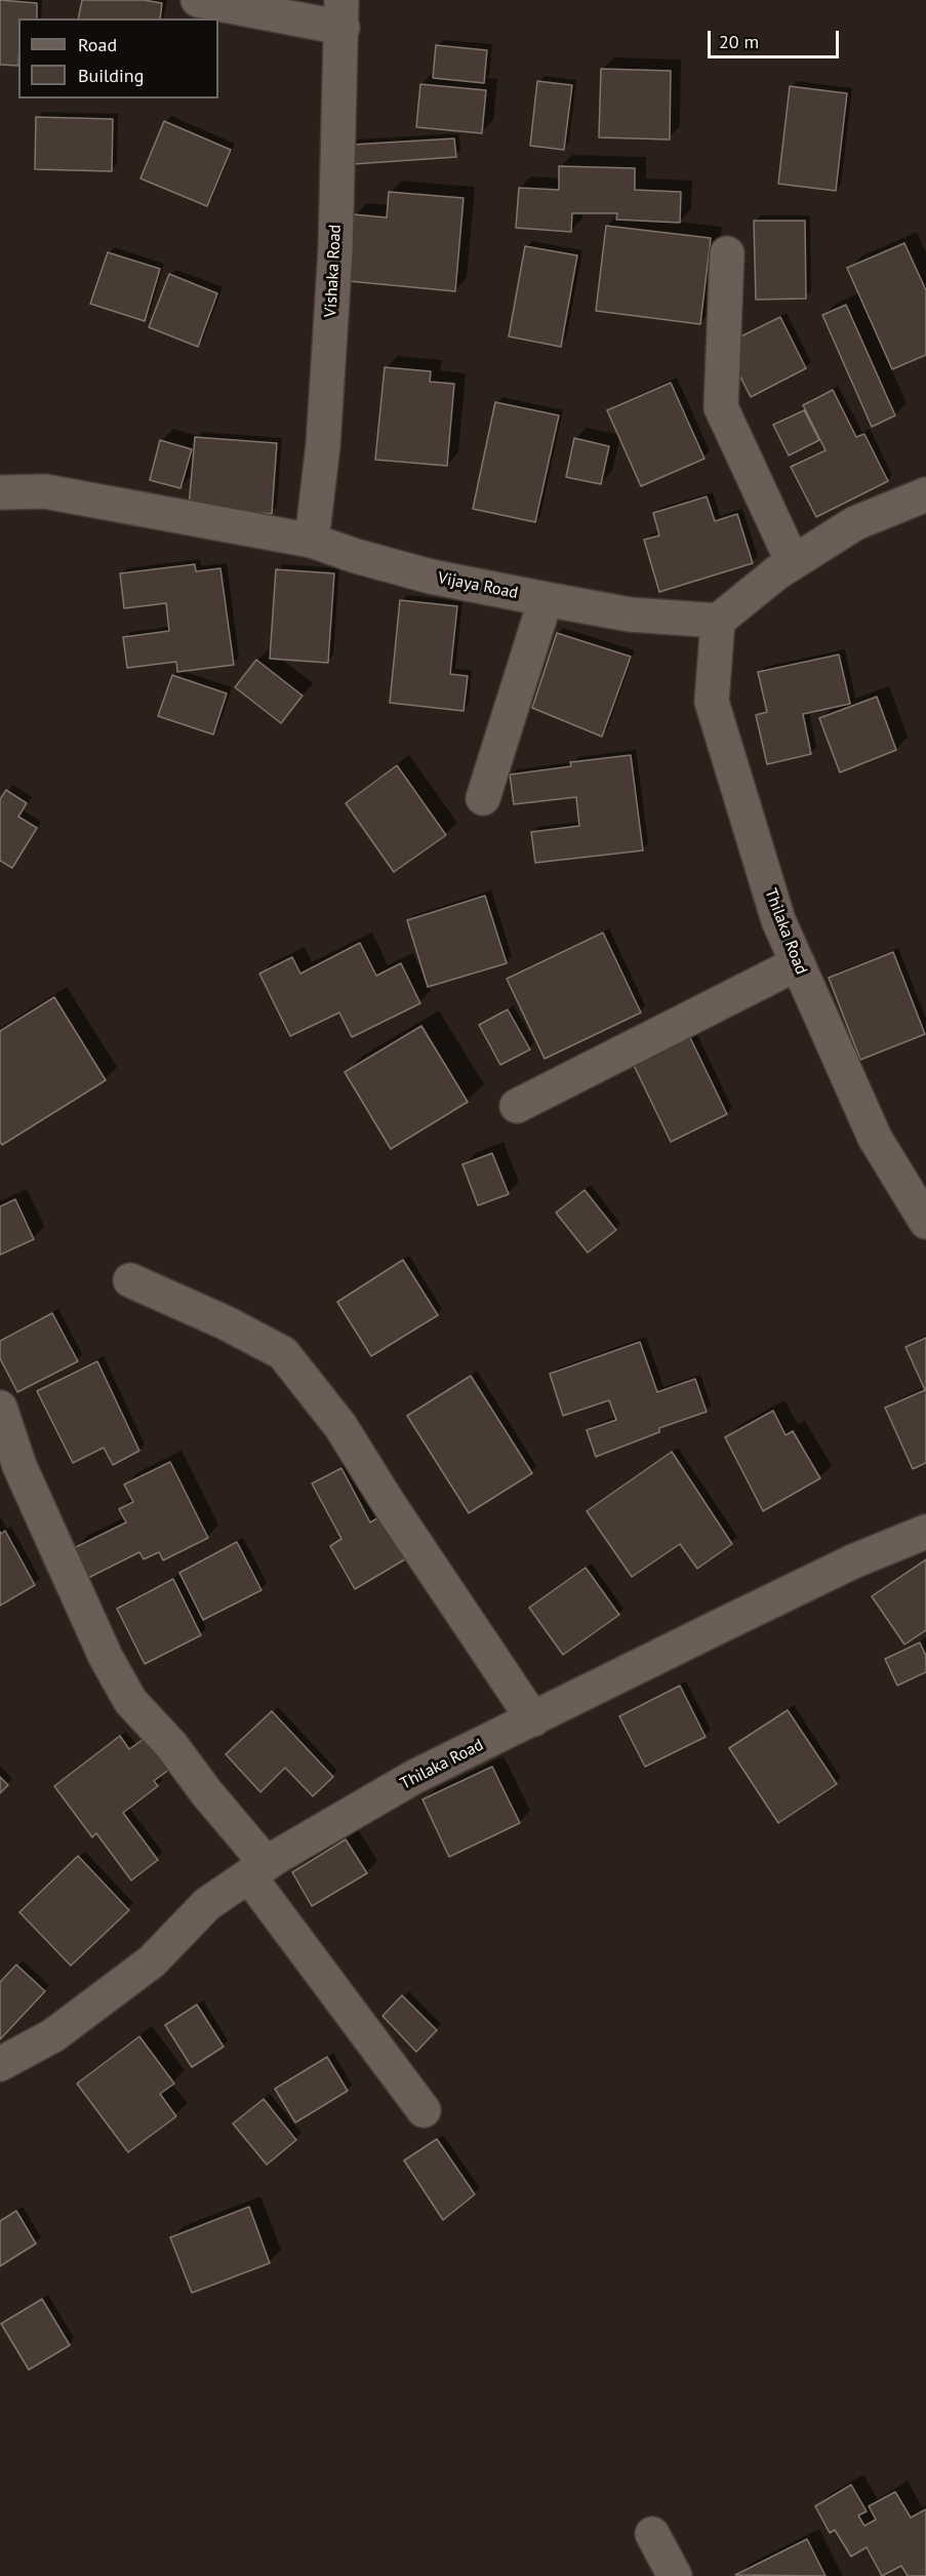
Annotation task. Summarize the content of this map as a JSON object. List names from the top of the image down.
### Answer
{
  "streets": {
    "street": ["Vishaka Road", "Vijaya Road", "Thilaka Road"]
  },
  "crossings": [
    ["Vishaka Road", "Vijaya Road"],
    ["Vijaya Road", "Thilaka Road"]
  ],
  "legend": ["Road", "Building"],
  "scale_bar": "20 m"
}
